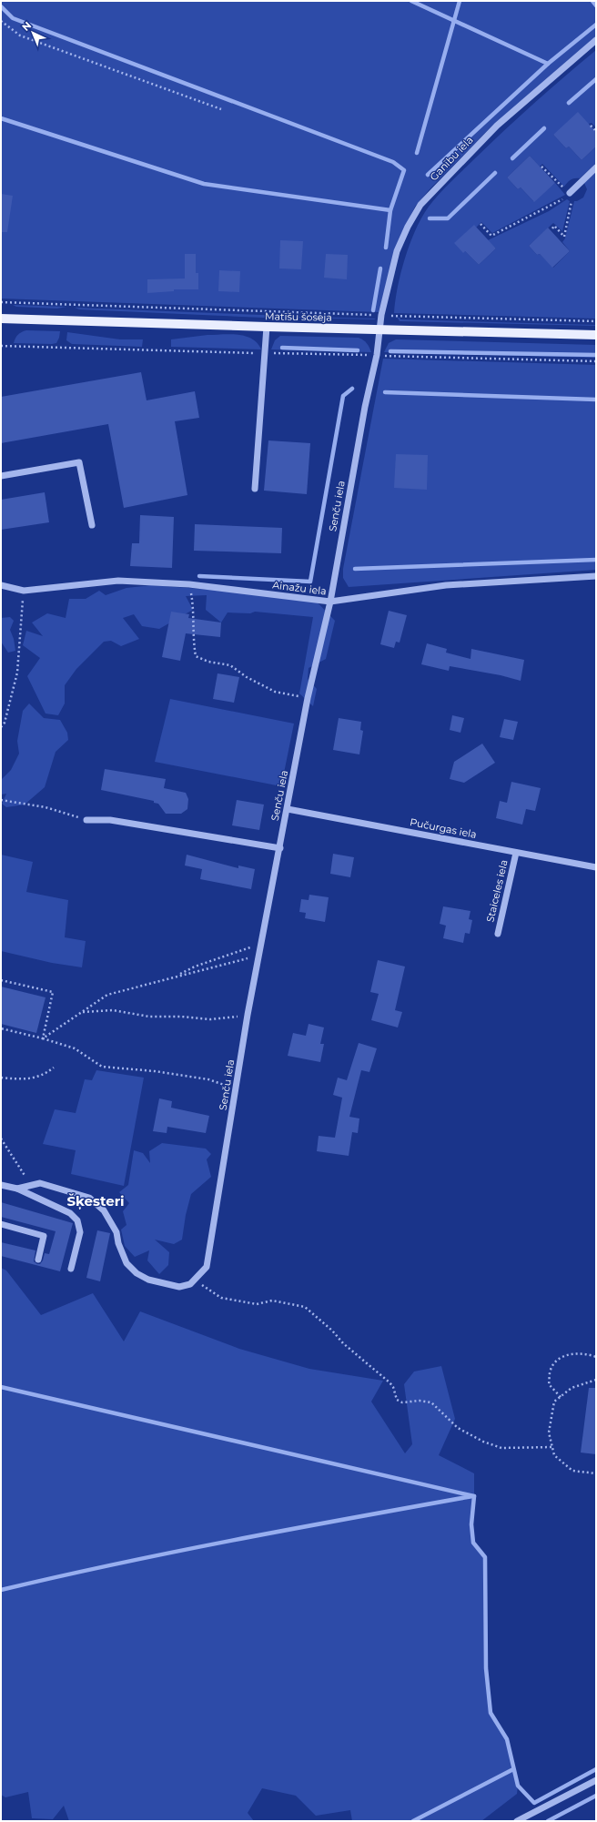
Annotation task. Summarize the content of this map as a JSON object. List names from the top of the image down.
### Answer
{
  "streets": {
    "main road": ["Matīšu šoseja"],
    "street": [
      "Ganību iela",
      "Senču iela",
      "Ainažu iela",
      "Pučurgas iela",
      "Staiceles iela"
    ]
  },
  "crossings": [
    ["Ganību iela", "Matīšu šoseja"],
    ["Ganību iela", "Senču iela"],
    ["Matīšu šoseja", "Senču iela"],
    ["Senču iela", "Ainažu iela"],
    ["Senču iela", "Pučurgas iela"],
    ["Pučurgas iela", "Staiceles iela"]
  ],
  "districts": ["Šķesteri"],
  "north": "top left"
}
